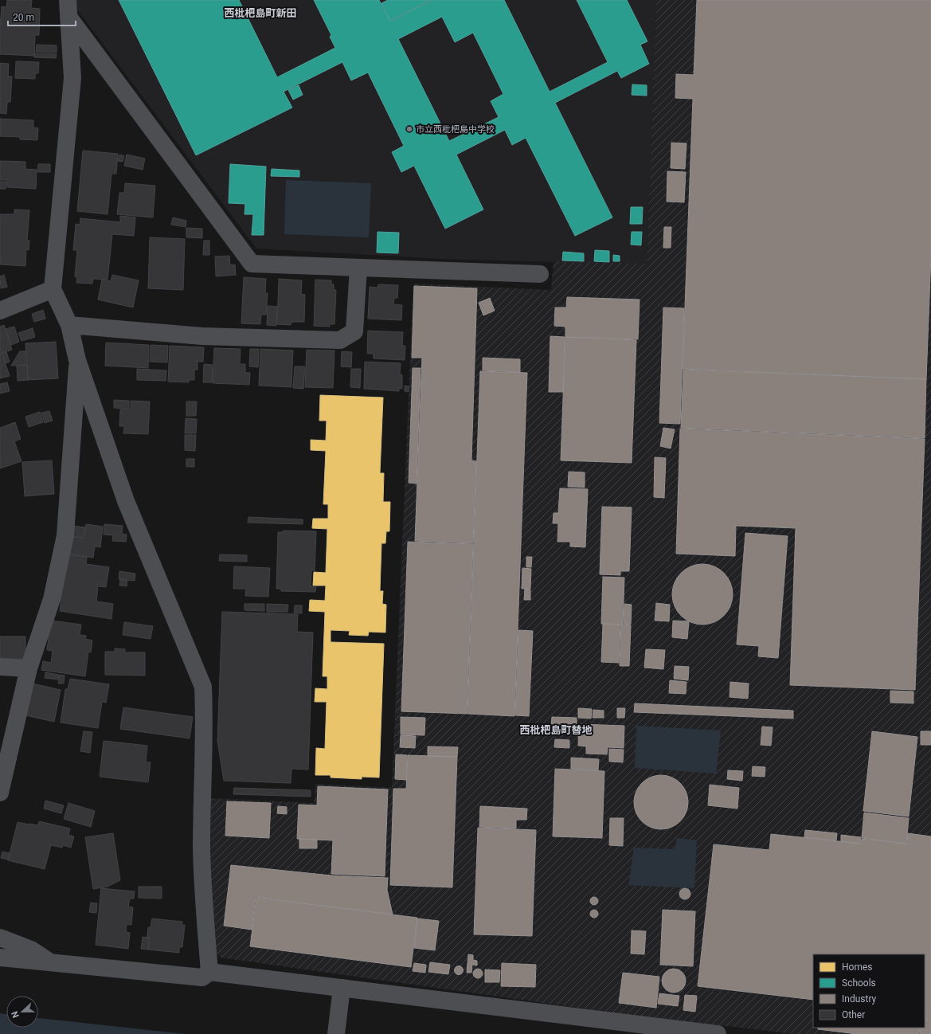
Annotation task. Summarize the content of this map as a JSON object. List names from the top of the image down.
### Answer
{
  "districts": ["西枇杷島町新田", "西枇杷島町替地"],
  "places": ["市立西枇杷島中学校"],
  "legend": [
    "Homes",
    "Schools",
    "Industry",
    "Other"
  ],
  "scale_bar": "20 m",
  "north": "left"
}
